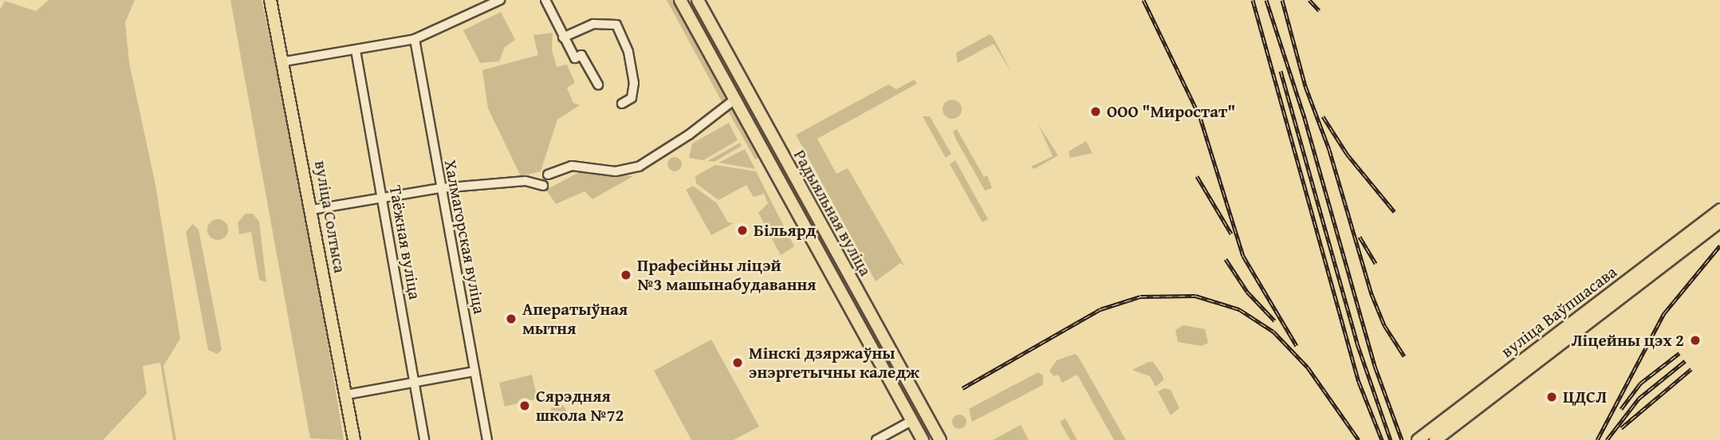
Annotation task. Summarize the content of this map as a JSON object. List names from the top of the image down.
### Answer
{
  "streets": {
    "main road": ["Радыяльная вуліца", "вуліца Солтыса", "вуліца Ваўпшасава"],
    "street": ["Халмагорская вуліца", "Таёжная вуліца"]
  },
  "places": [
    "ООО \"Миростат\"",
    "Більярд",
    "Прафесійны ліцэй №3 машынабудавання",
    "Аператыўная мытня",
    "Ліцейны цэх 2",
    "Мінскі дзяржаўны энэргетычны каледж",
    "ЦДСЛ",
    "Сярэдняя школа №72"
  ]
}
